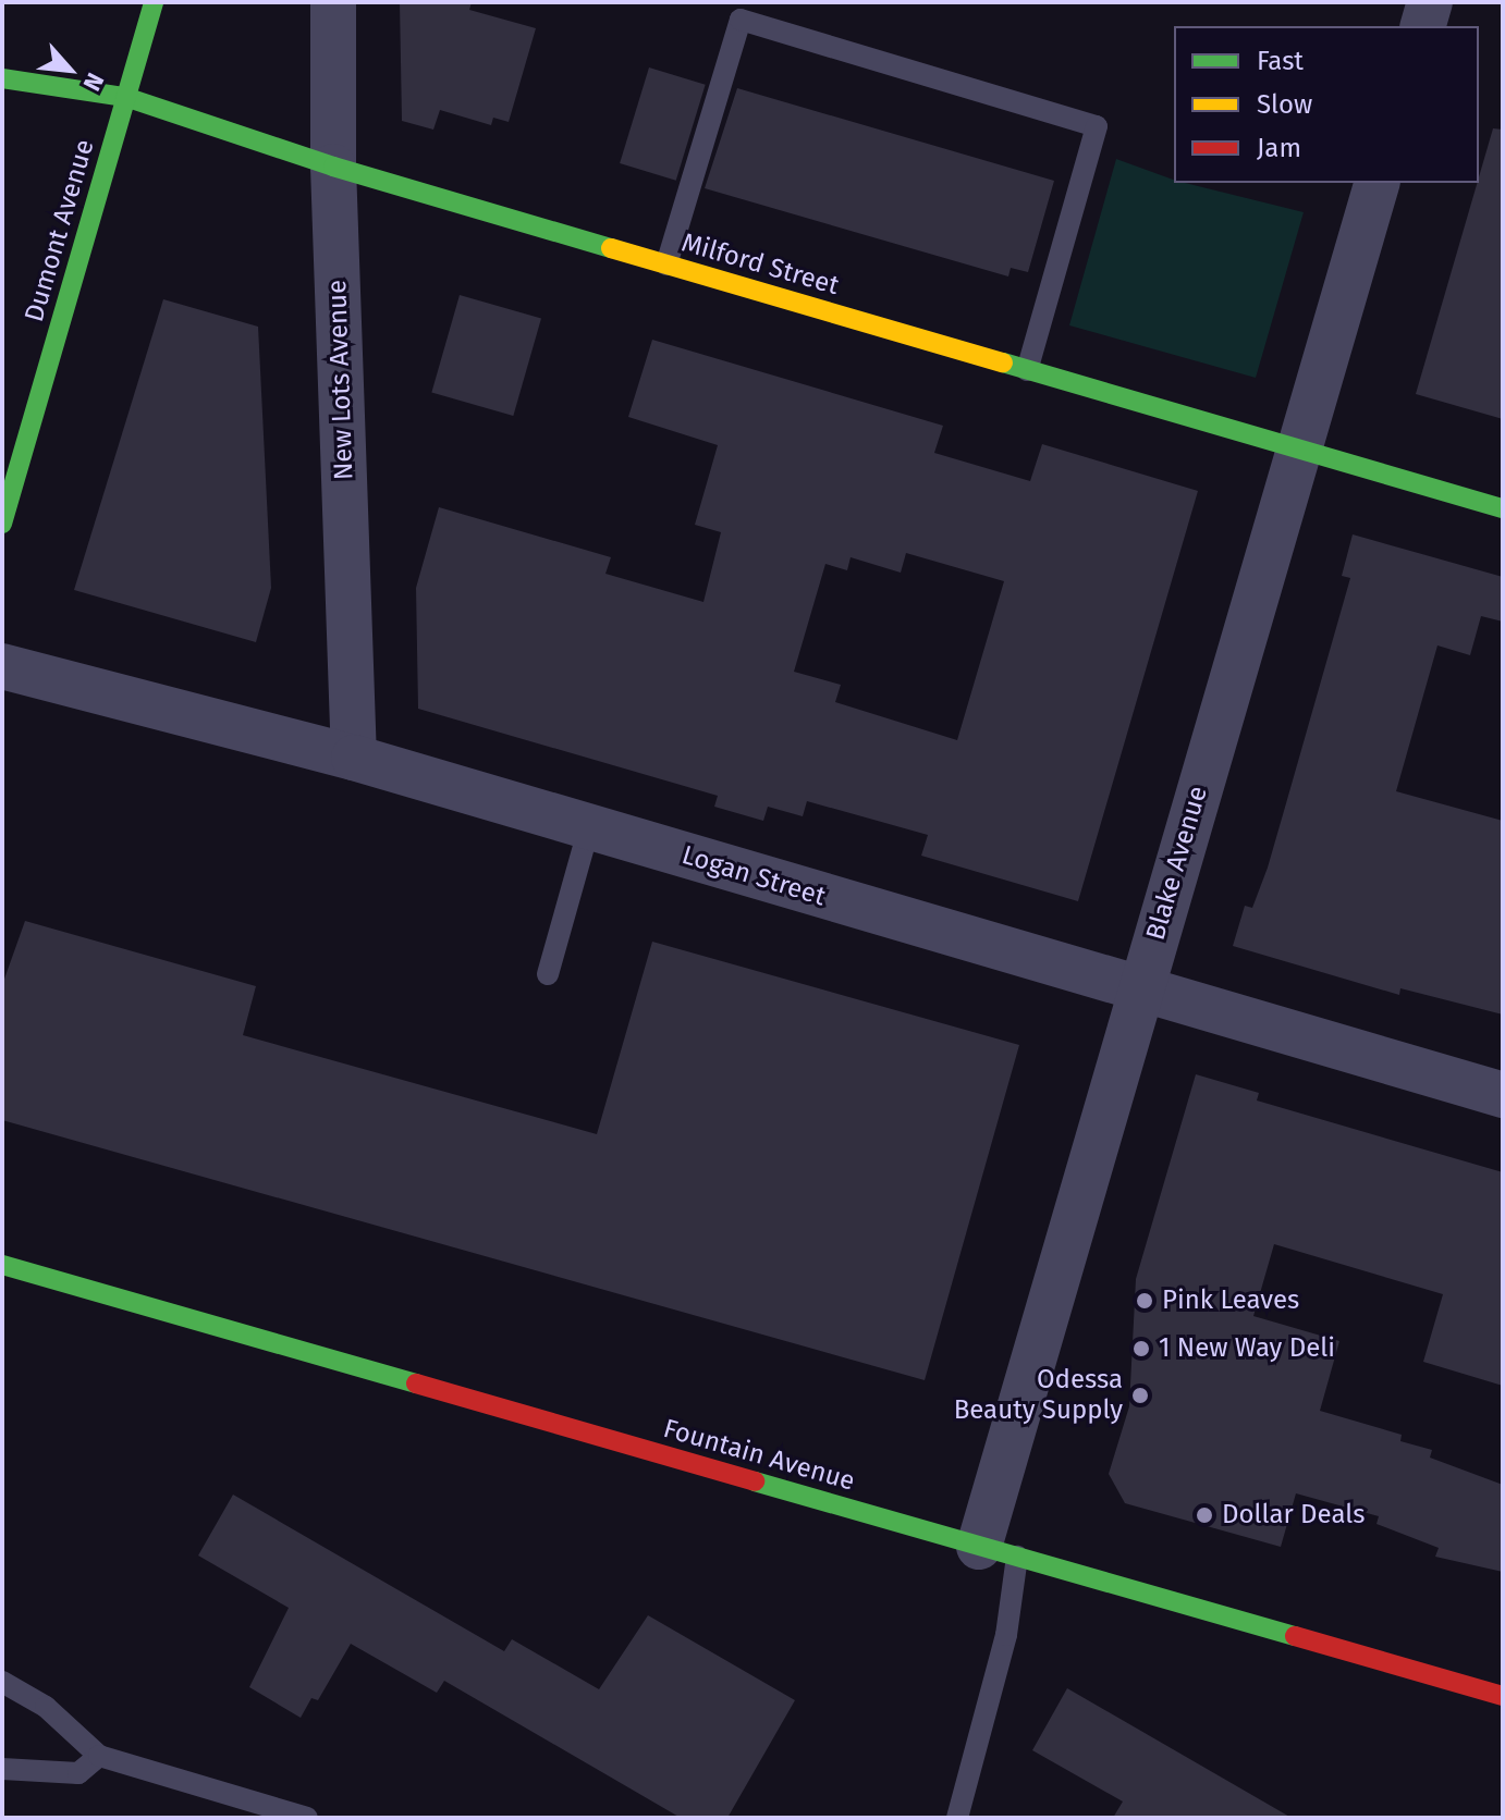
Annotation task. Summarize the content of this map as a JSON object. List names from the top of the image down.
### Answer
{
  "streets": {
    "street": [
      "Dumont Avenue",
      "Milford Street",
      "New Lots Avenue",
      "Blake Avenue",
      "Logan Street",
      "Fountain Avenue"
    ]
  },
  "crossings": [
    ["Dumont Avenue", "Milford Street"],
    ["Milford Street", "New Lots Avenue"],
    ["Milford Street", "Blake Avenue"],
    ["New Lots Avenue", "Logan Street"],
    ["Blake Avenue", "Logan Street"],
    ["Blake Avenue", "Fountain Avenue"]
  ],
  "places": [
    "Pink Leaves",
    "1 New Way Deli",
    "Odessa Beauty Supply",
    "Dollar Deals"
  ],
  "legend": ["Fast", "Slow", "Jam"],
  "north": "bottom right"
}
